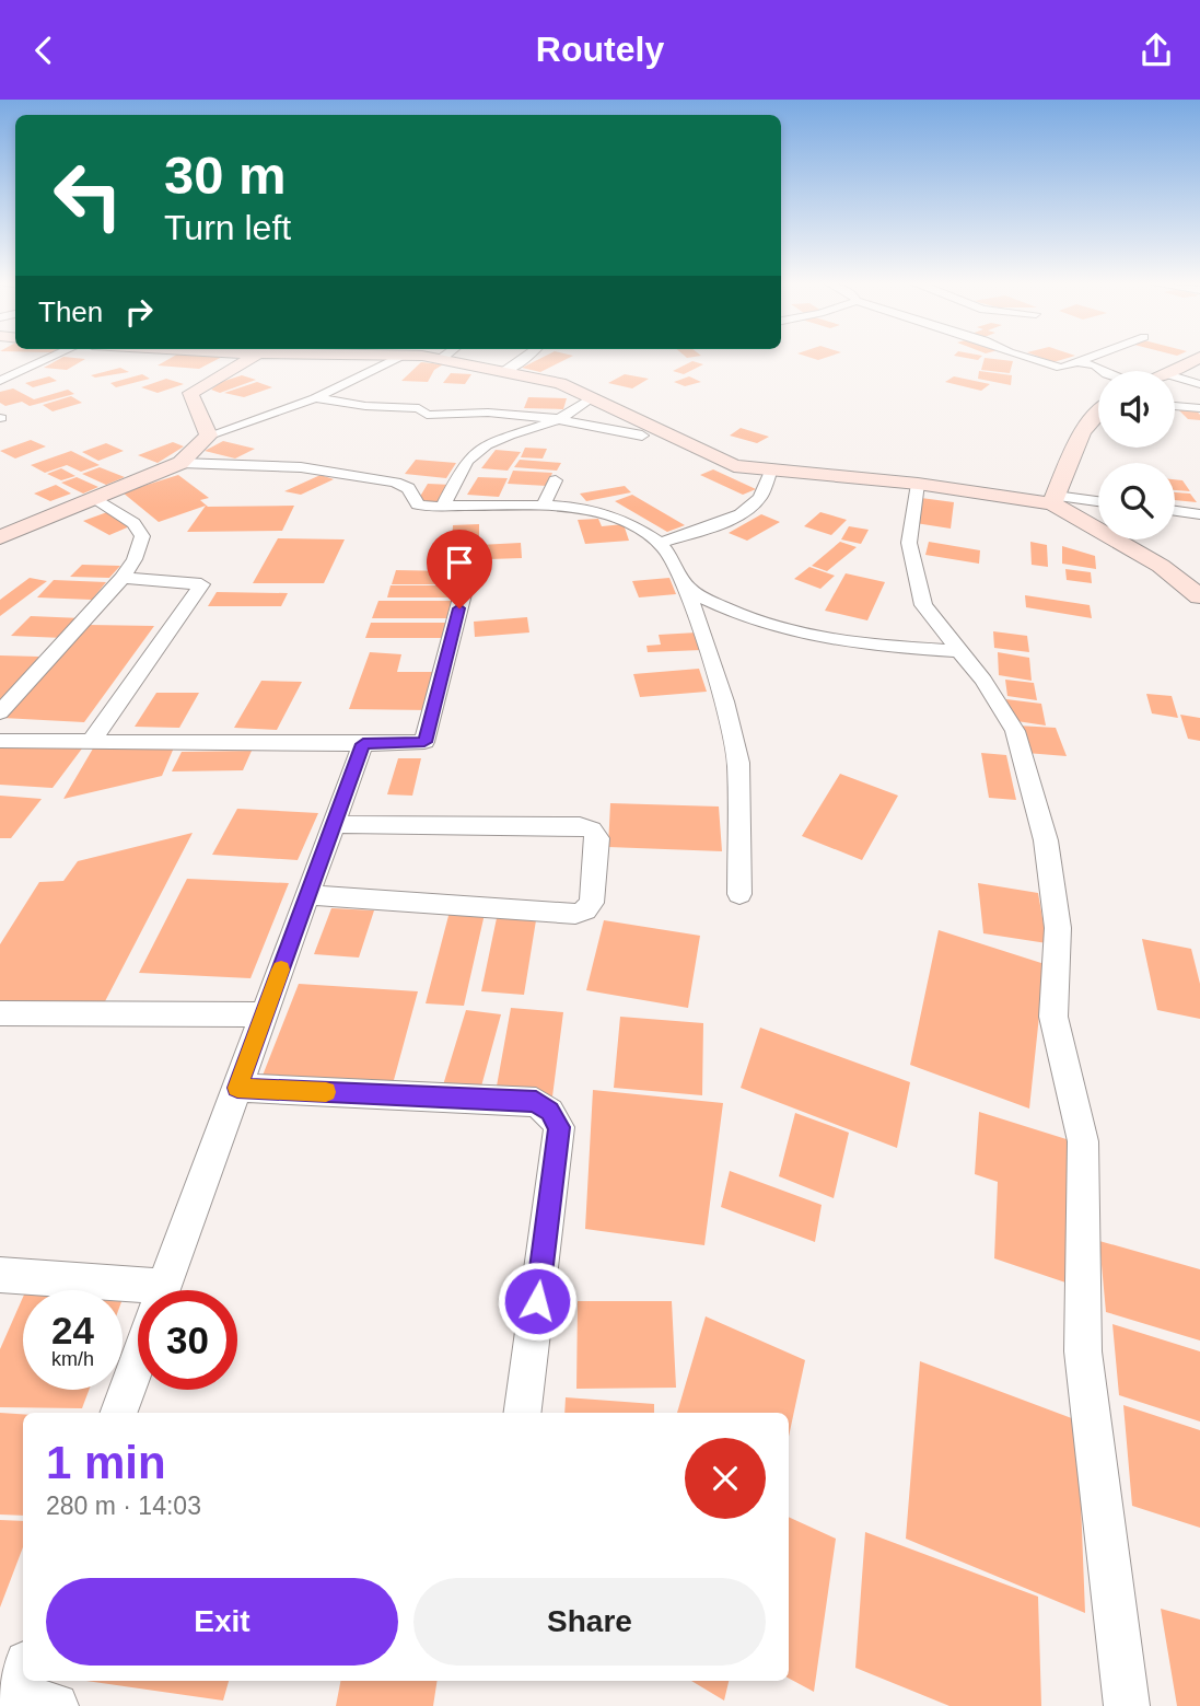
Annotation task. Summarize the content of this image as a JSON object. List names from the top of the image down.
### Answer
{
  "page": {
    "header": "Routely",
    "turn": ["30 m", "Turn left"],
    "then": "Then",
    "speed": "24 km/h",
    "limit": "30",
    "heading": ["1 min", "280 m · 14:03"],
    "buttons": ["Exit", "Share"]
  }
}
